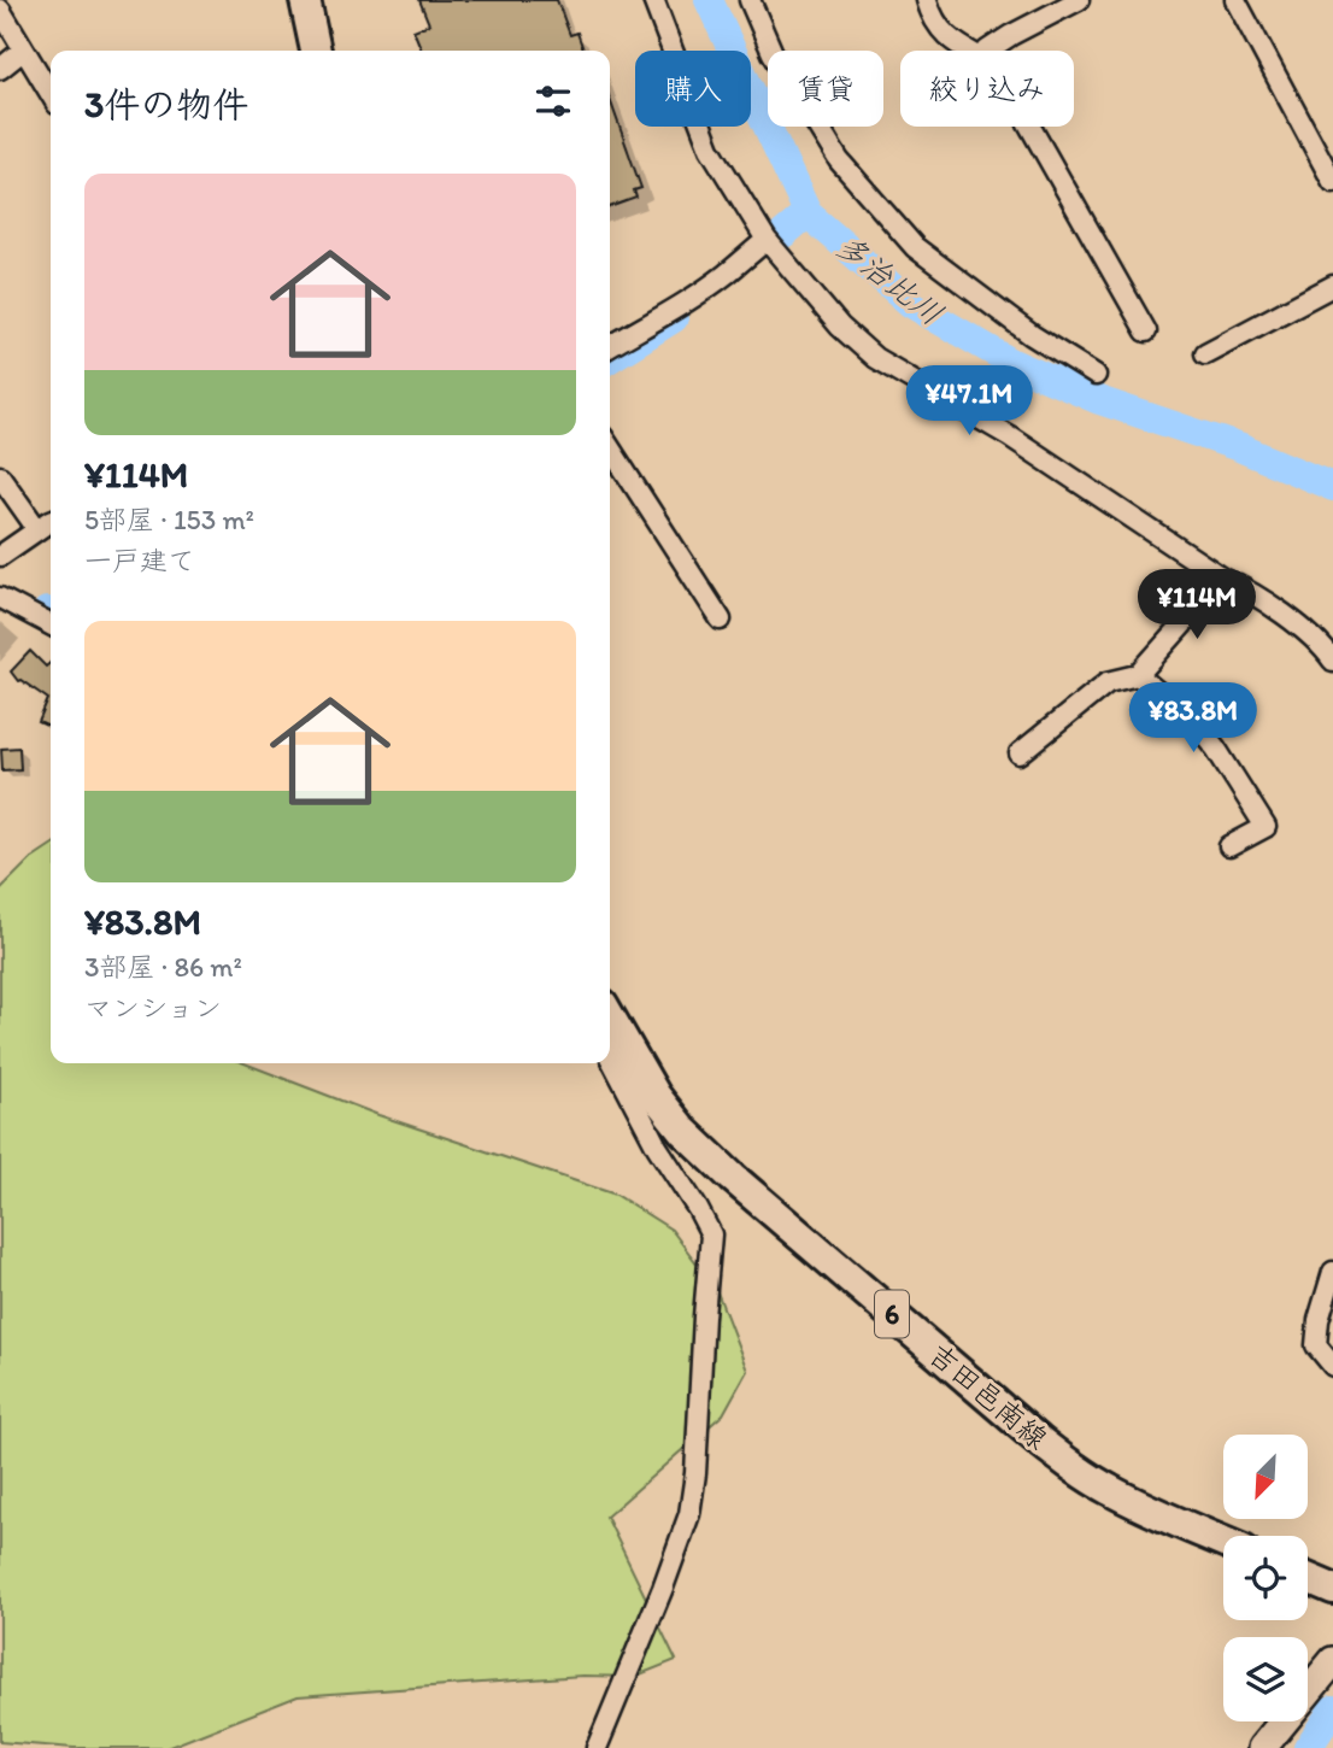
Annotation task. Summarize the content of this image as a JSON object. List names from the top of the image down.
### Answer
{
  "streets": {
    "main road": ["6", "吉田邑南線"]
  },
  "water": ["多治比川"],
  "north": "bottom left",
  "page": {
    "chip": ["購入", "賃貸", "絞り込み"],
    "heading": "3件の物件",
    "list": [
      {
        "name": "¥114M",
        "note": "5部屋 · 153 m² · 一戸建て"
      },
      {
        "name": "¥83.8M",
        "note": "3部屋 · 86 m² · マンション"
      }
    ],
    "price": ["¥47.1M", "¥114M", "¥83.8M"]
  }
}
